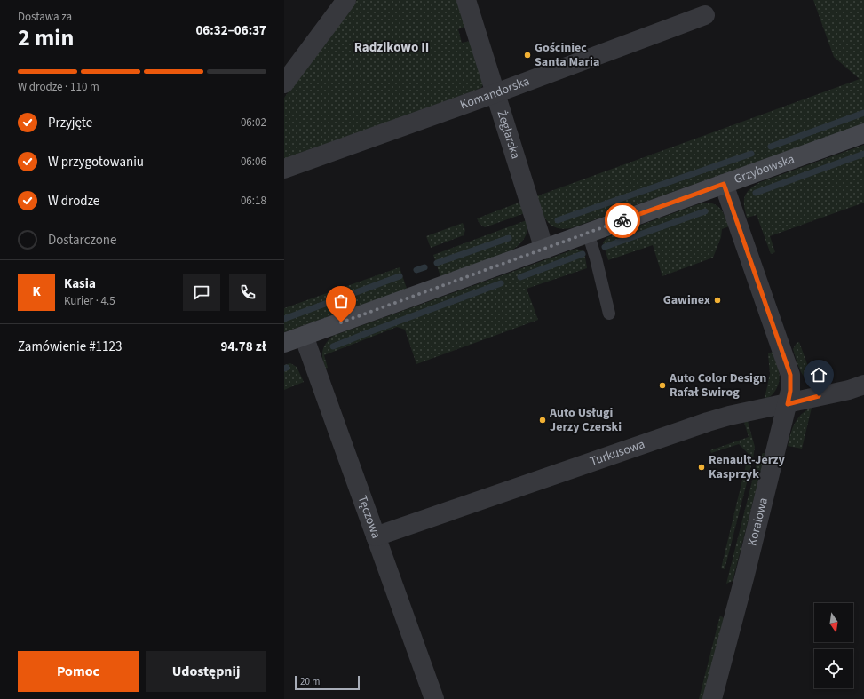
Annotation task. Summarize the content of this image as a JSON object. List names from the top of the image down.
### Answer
{
  "streets": {
    "street": [
      "Komandorska",
      "Żeglarska",
      "Grzybowska",
      "Turkusowa",
      "Tęczowa",
      "Koralowa"
    ]
  },
  "crossings": [
    ["Komandorska", "Żeglarska"],
    ["Żeglarska", "Grzybowska"],
    ["Grzybowska", "Tęczowa"],
    ["Grzybowska", "Koralowa"],
    ["Turkusowa", "Tęczowa"],
    ["Turkusowa", "Koralowa"]
  ],
  "districts": ["Radzikowo II"],
  "places": [
    "Gościniec Santa Maria",
    "Gawinex",
    "Auto Color Design Rafał Swirog",
    "Auto Usługi Jerzy Czerski",
    "Renault-Jerzy Kasprzyk"
  ],
  "scale_bar": "20 m",
  "north": "bottom",
  "page": {
    "heading": ["2 min", "Dostawa za", "06:32–06:37"],
    "panel": [
      "Kasia",
      "Kurier · 4.5",
      "Zamówienie #1123",
      "94.78 zł"
    ],
    "bar": "W drodze · 110 m",
    "list": [
      ["Przyjęte", "06:02"],
      ["W przygotowaniu", "06:06"],
      ["W drodze", "06:18"],
      "Dostarczone"
    ],
    "round": "K",
    "buttons": ["Pomoc", "Udostępnij"],
    "scale": "20 m"
  }
}
